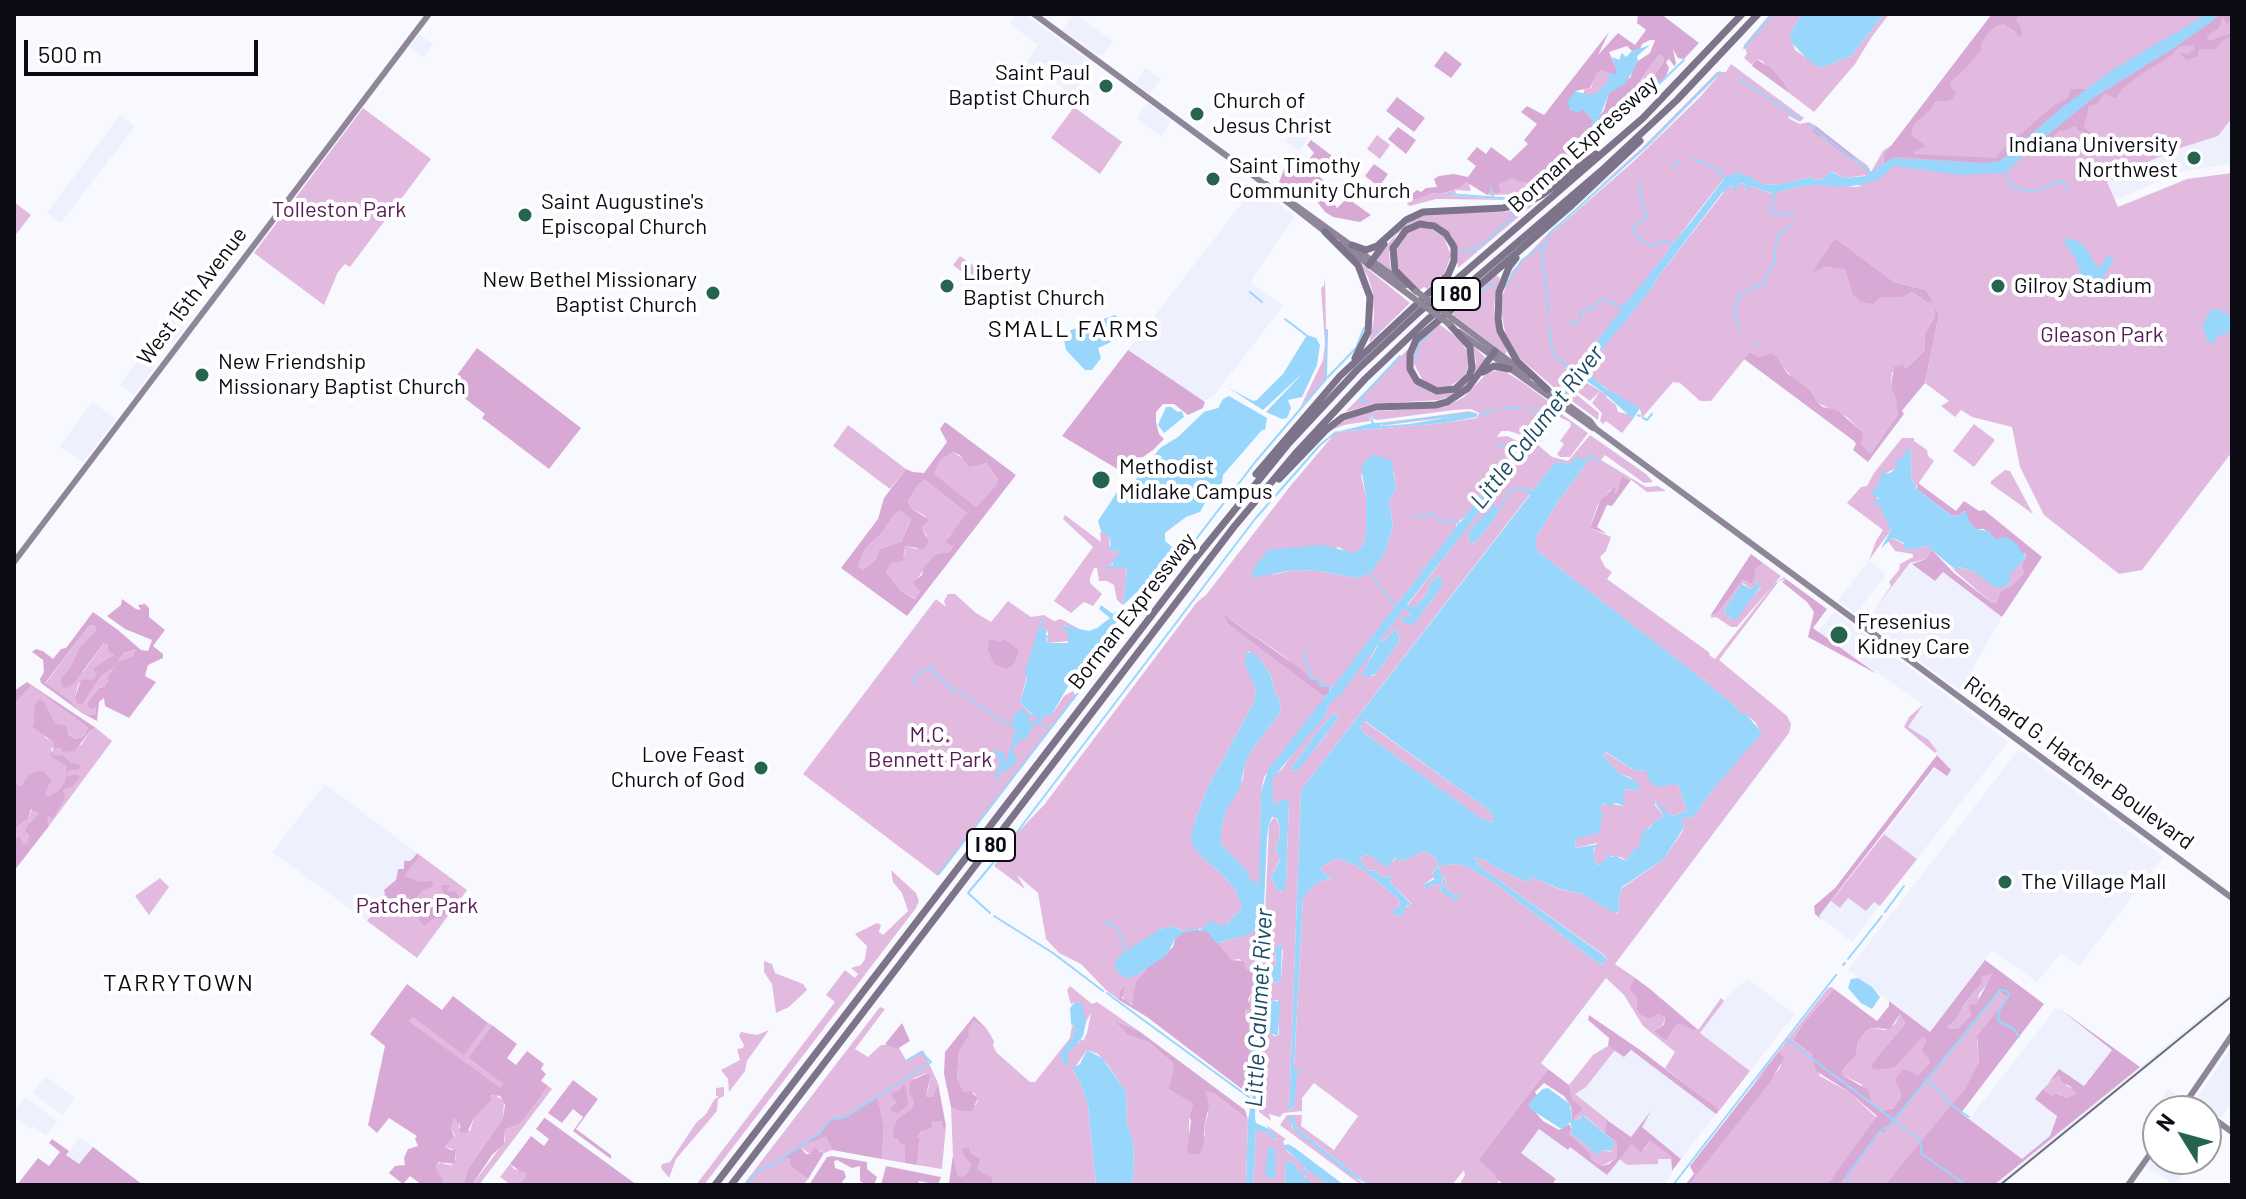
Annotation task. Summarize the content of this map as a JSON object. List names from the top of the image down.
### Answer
{
  "streets": {
    "highway": ["Borman Expressway", "I 80"],
    "main road": ["West 15th Avenue", "Richard G. Hatcher Boulevard"]
  },
  "districts": ["SMALL FARMS", "TARRYTOWN"],
  "water": ["Little Calumet River"],
  "parks": [
    "Tolleston Park",
    "Gleason Park",
    "M.C. Bennett Park",
    "Patcher Park"
  ],
  "places": [
    "Saint Paul Baptist Church",
    "Church of Jesus Christ",
    "Indiana University Northwest",
    "Saint Timothy Community Church",
    "Saint Augustine's Episcopal Church",
    "Liberty Baptist Church",
    "Gilroy Stadium",
    "New Bethel Missionary Baptist Church",
    "New Friendship Missionary Baptist Church",
    "Methodist Midlake Campus",
    "Fresenius Kidney Care",
    "Love Feast Church of God",
    "The Village Mall"
  ],
  "scale_bar": "500 m",
  "north": "top left"
}
